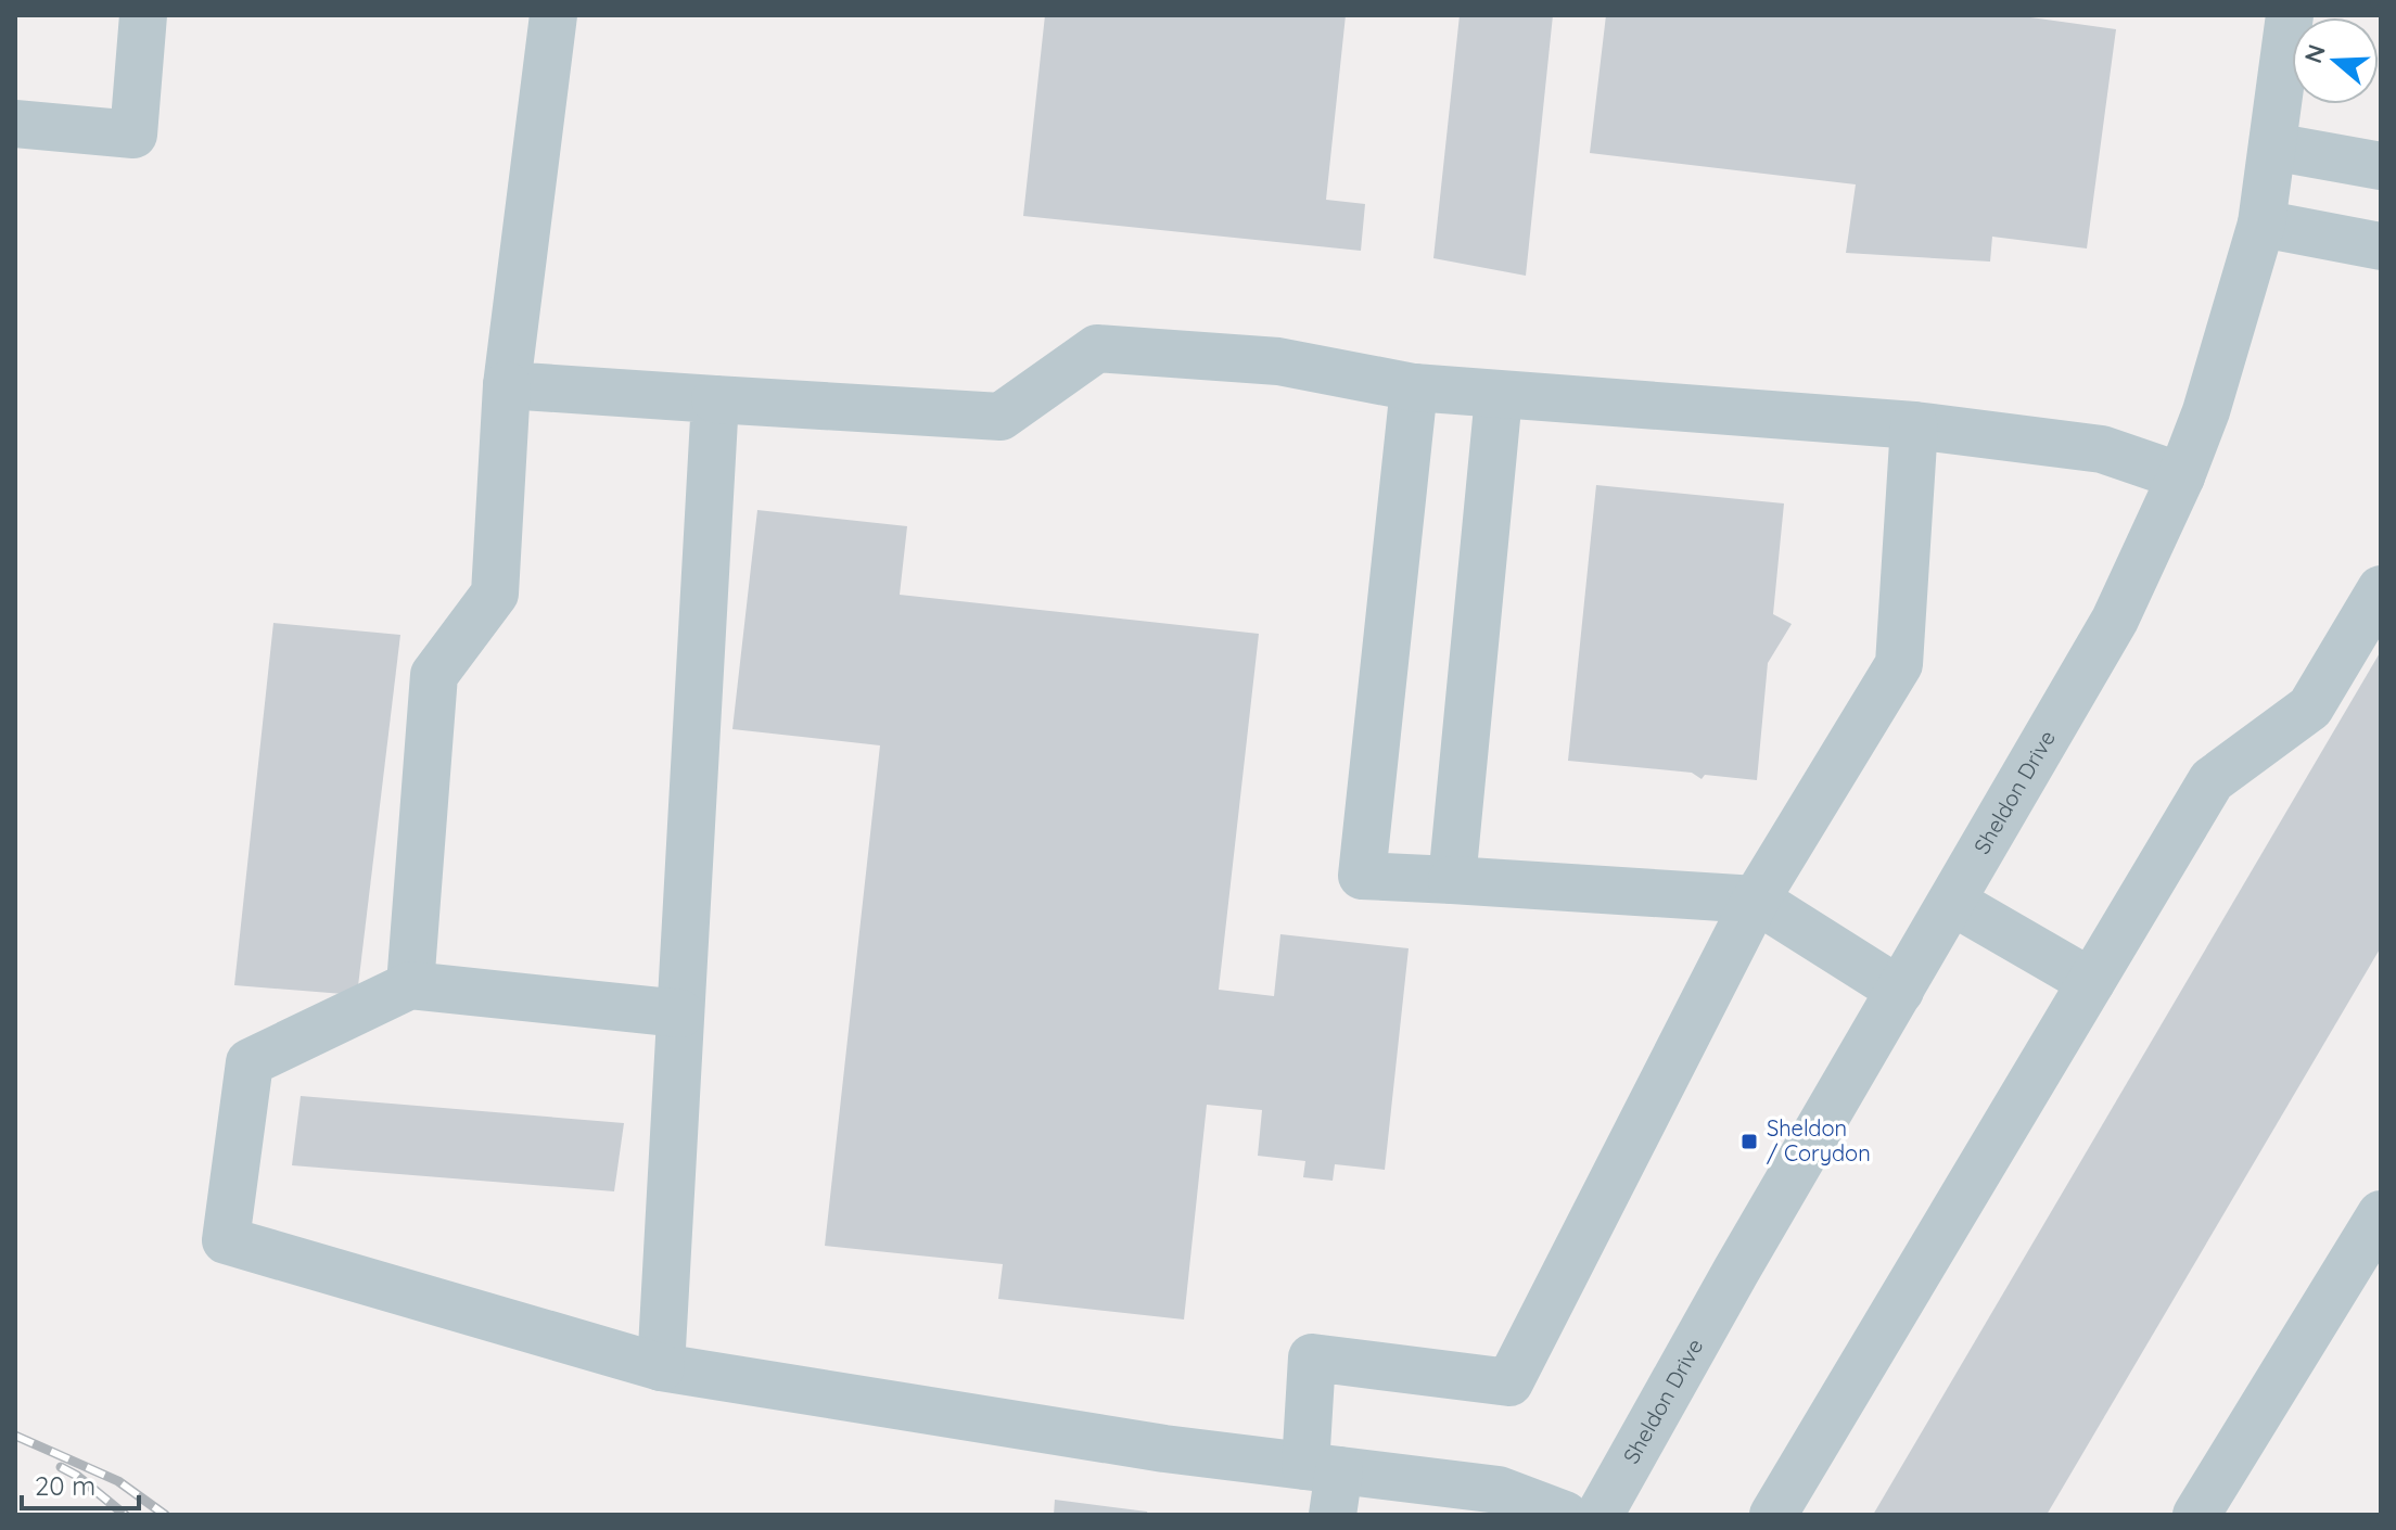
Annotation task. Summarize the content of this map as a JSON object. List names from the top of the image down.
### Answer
{
  "streets": {
    "street": ["Sheldon Drive"]
  },
  "places": {
    "transit": ["Sheldon / Corydon"]
  },
  "scale_bar": "20 m",
  "north": "left"
}
